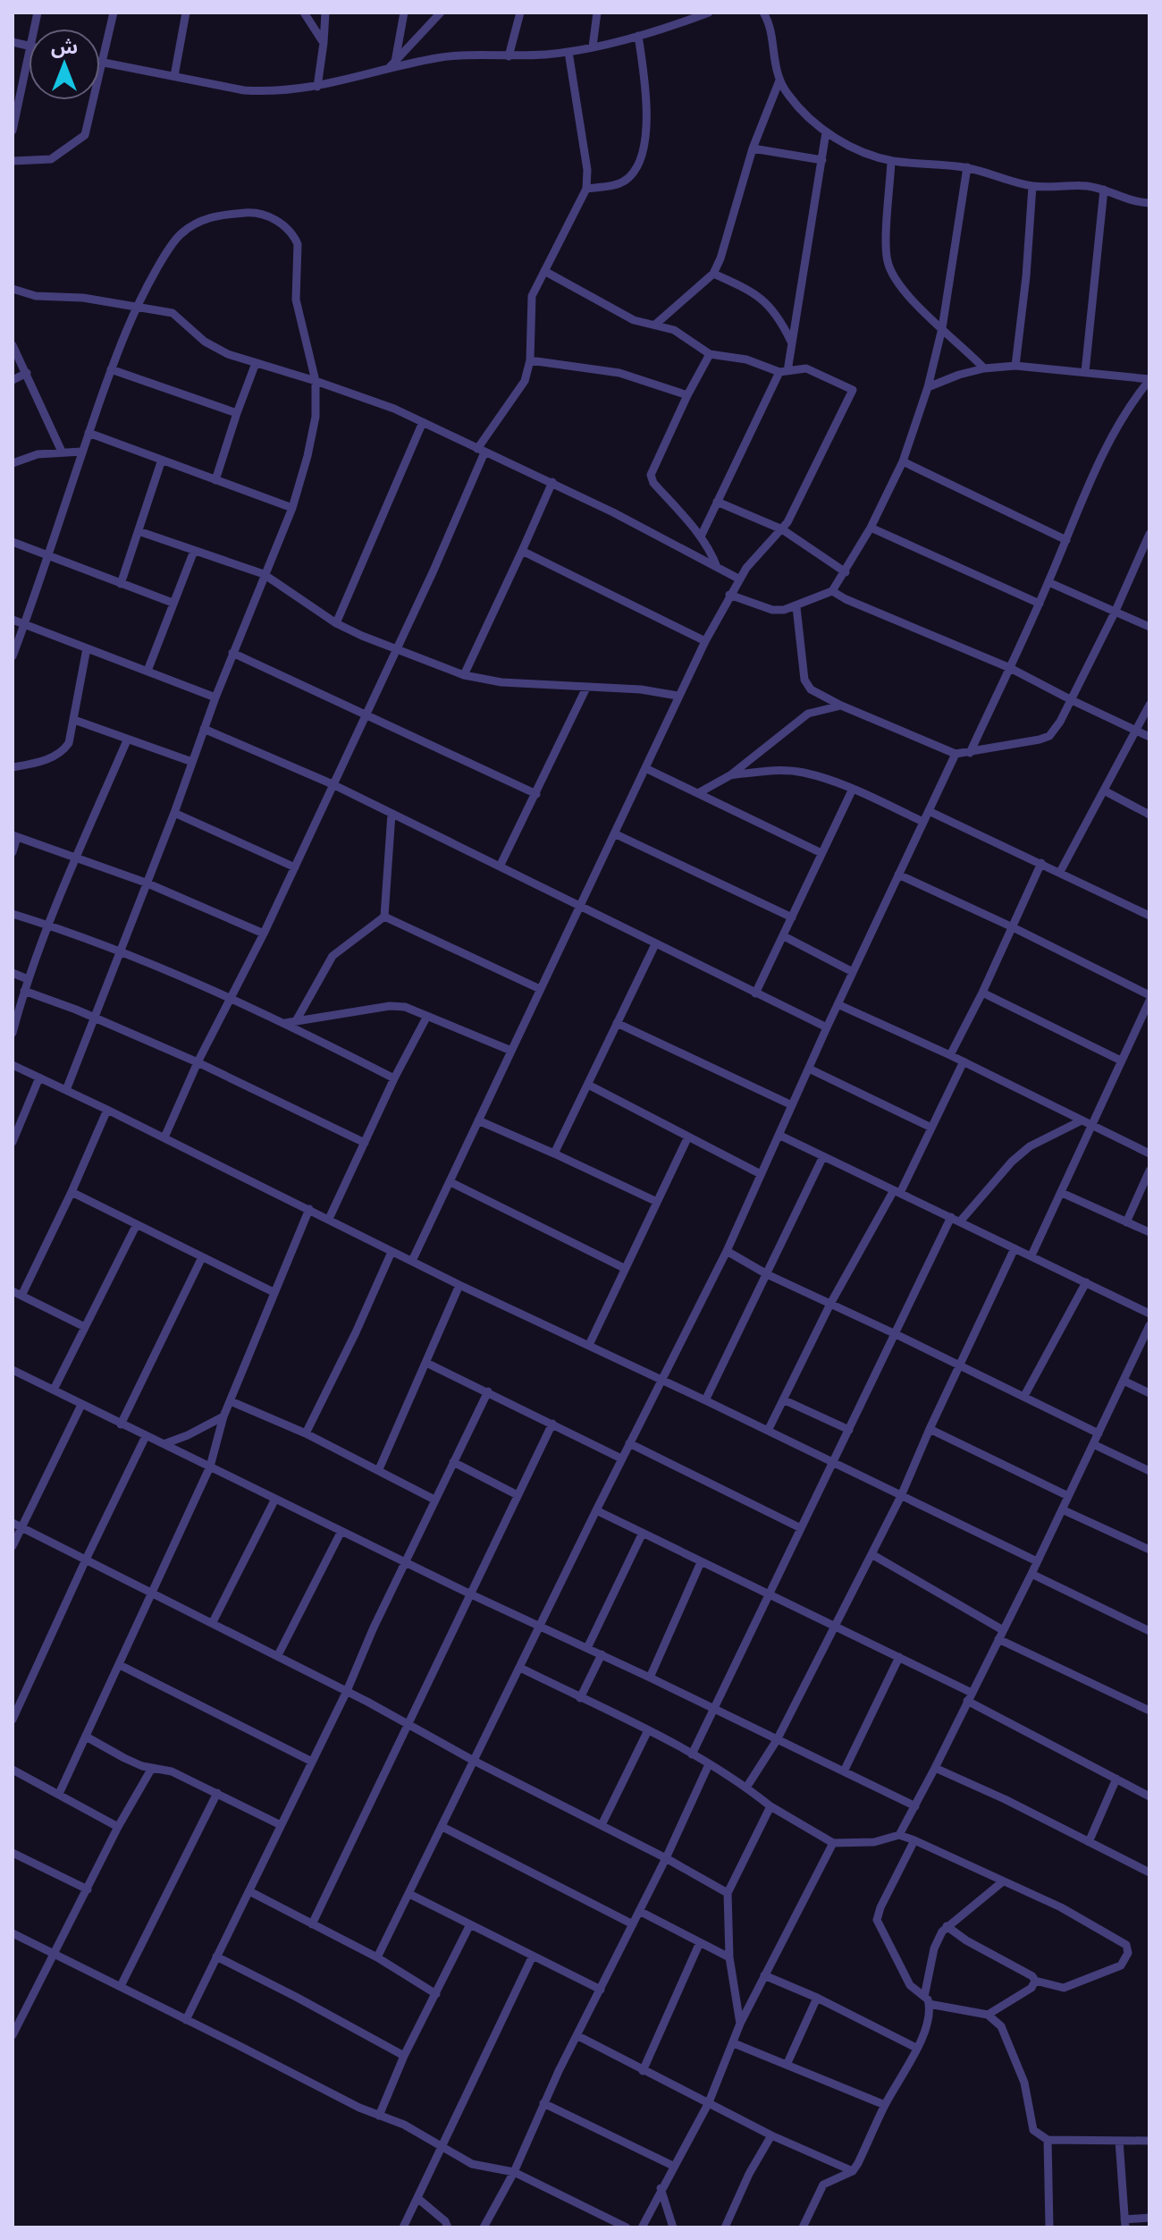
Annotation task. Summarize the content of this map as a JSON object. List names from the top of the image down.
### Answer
{
  "north": "top"
}
